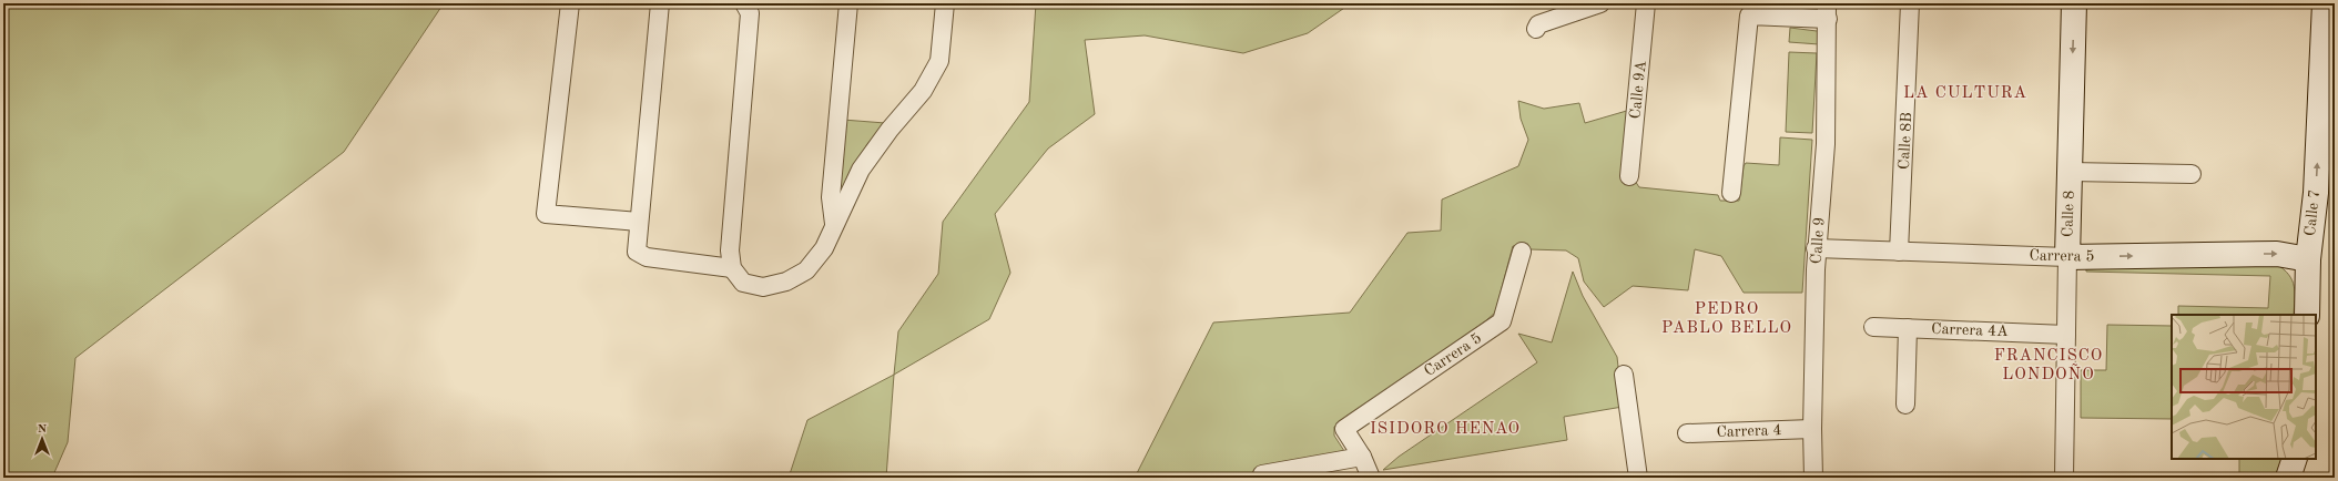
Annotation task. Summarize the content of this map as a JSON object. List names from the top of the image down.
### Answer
{
  "streets": {
    "main road": ["Calle 7", "Calle 8", "Carrera 5"],
    "street": [
      "Calle 9A",
      "Calle 8B",
      "Calle 9",
      "Carrera 4A",
      "Carrera 4"
    ]
  },
  "crossings": [
    ["Calle 8B", "Carrera 5"],
    ["Calle 7", "Carrera 5"],
    ["Calle 8", "Carrera 5"],
    ["Calle 8", "Carrera 4A"],
    ["Calle 9", "Carrera 5"],
    ["Calle 9", "Carrera 4"]
  ],
  "one_way": ["Calle 7", "Calle 8"],
  "districts": [
    "LA CULTURA",
    "PEDRO PABLO BELLO",
    "FRANCISCO LONDOÑO",
    "ISIDORO HENAO"
  ],
  "north": "top"
}
